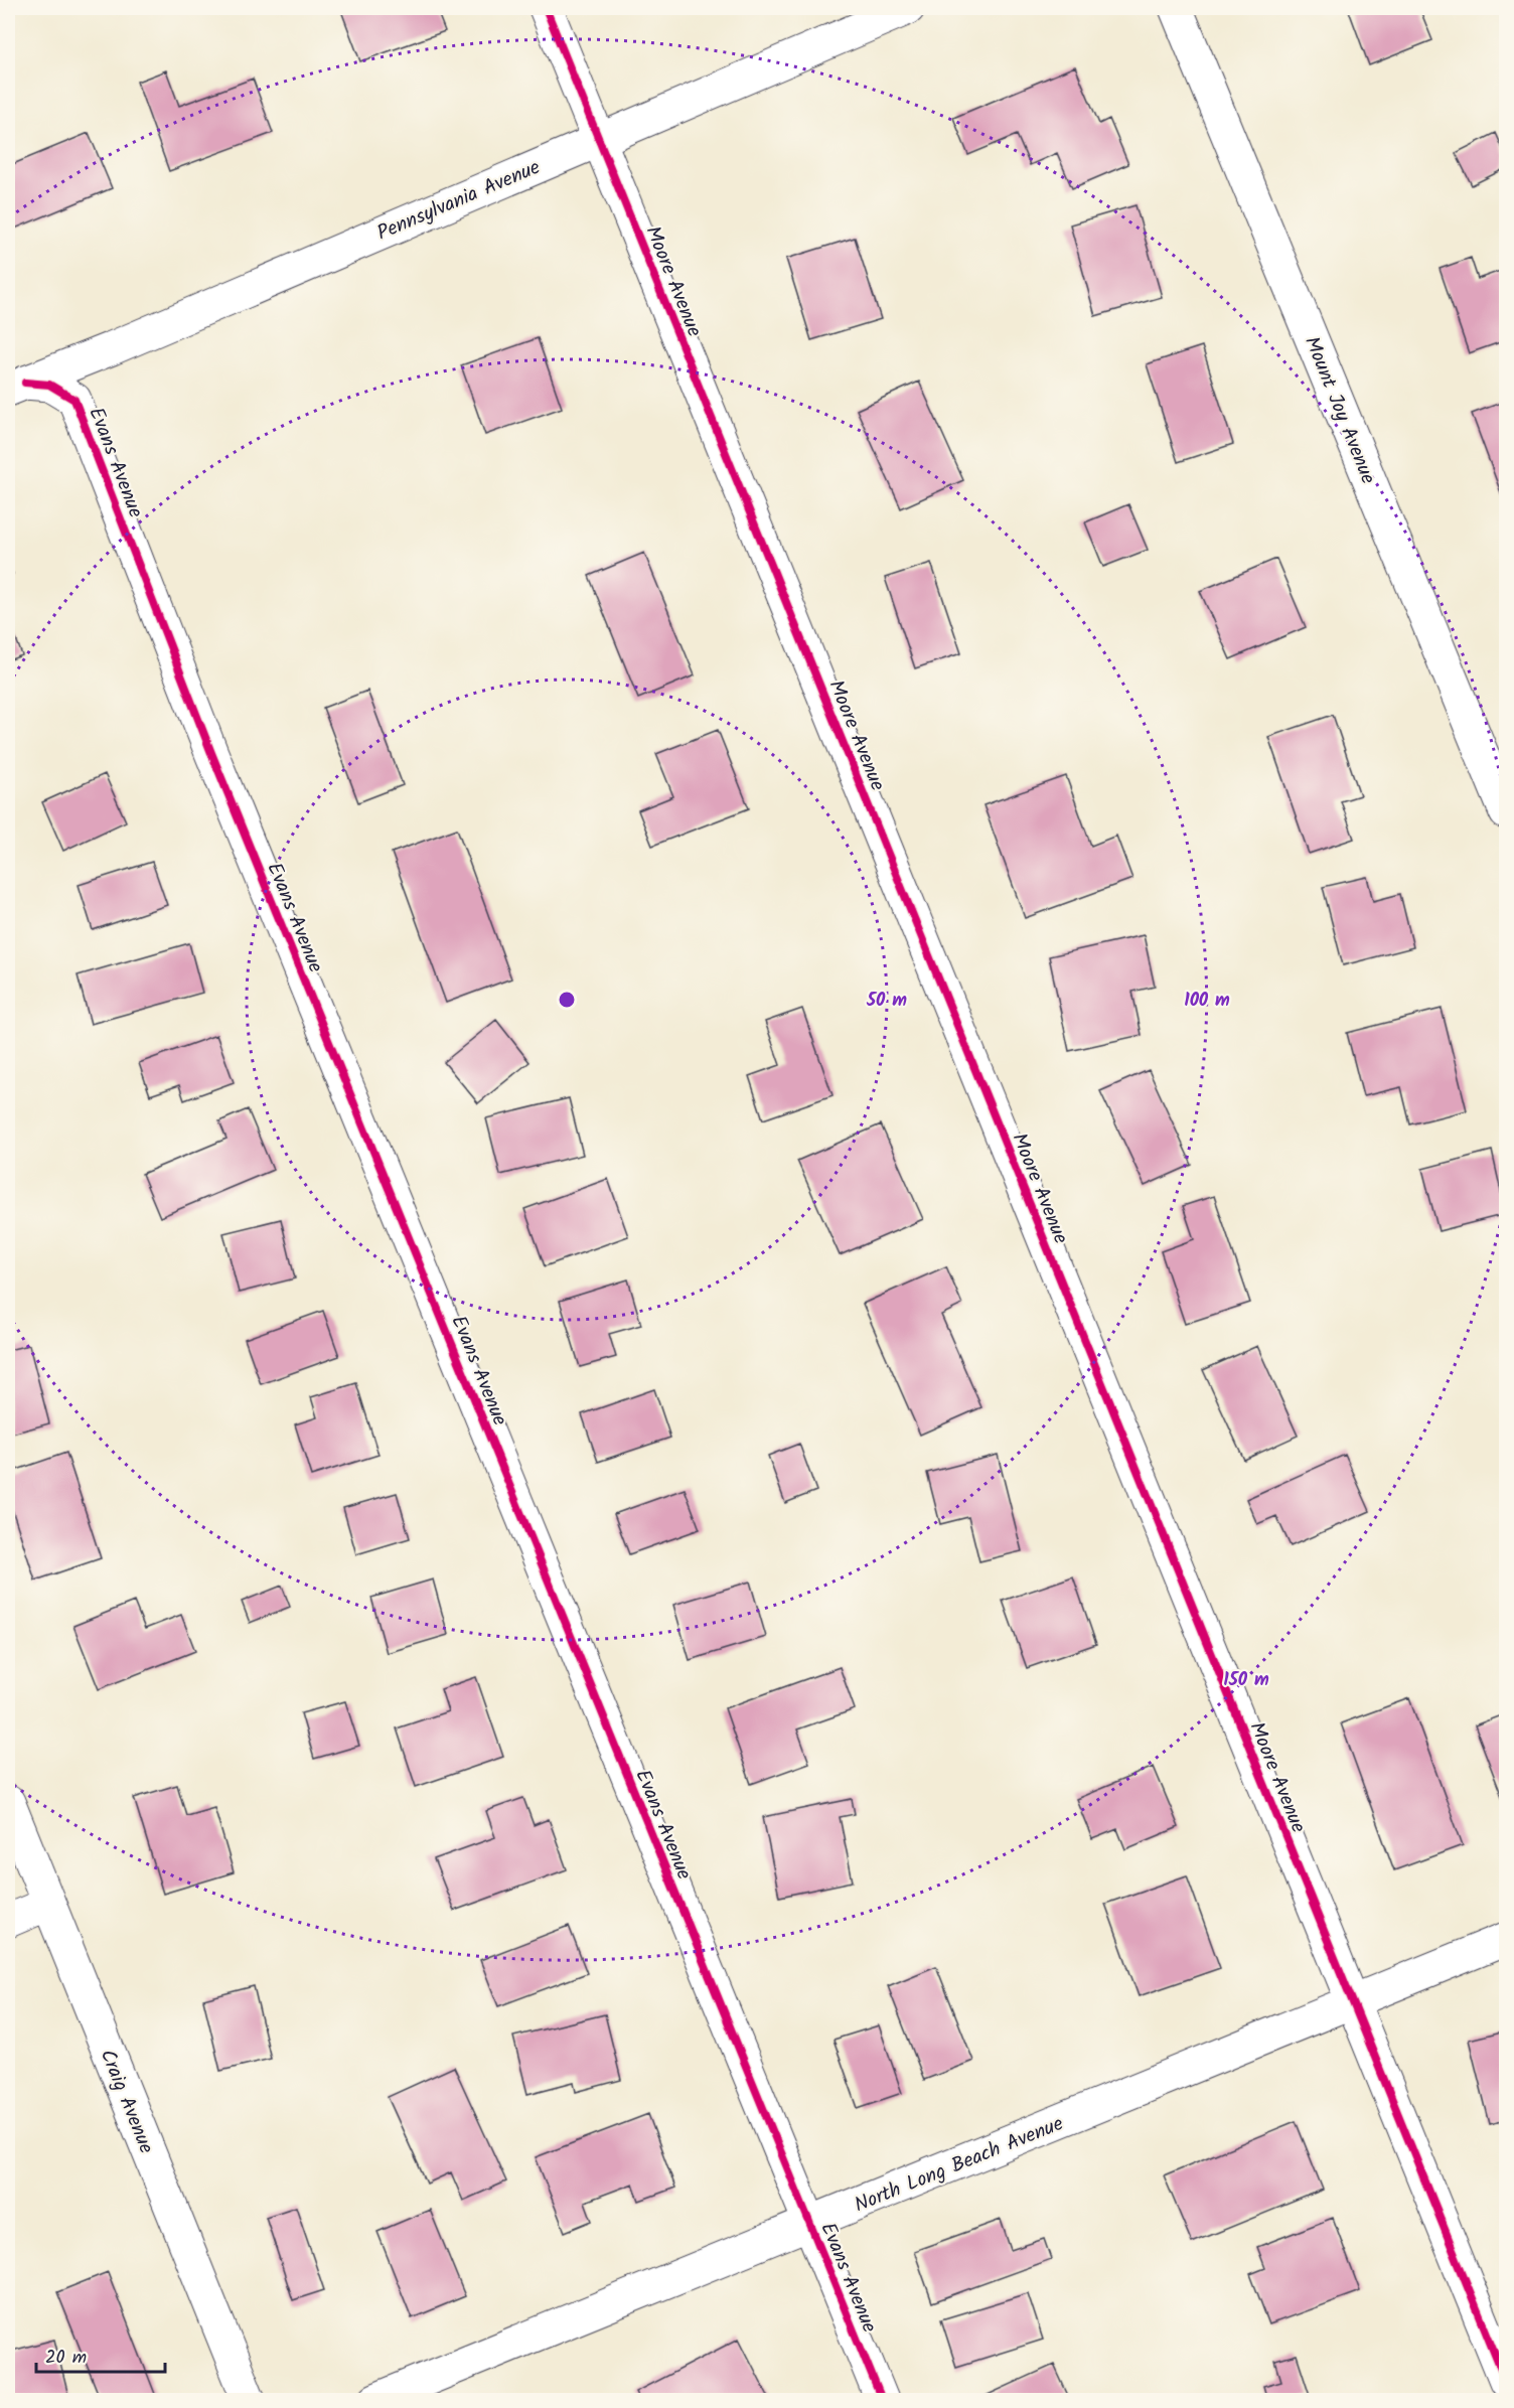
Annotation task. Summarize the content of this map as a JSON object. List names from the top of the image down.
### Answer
{
  "streets": {
    "street": [
      "Pennsylvania Avenue",
      "Moore Avenue",
      "Mount Joy Avenue",
      "Evans Avenue",
      "Craig Avenue",
      "North Long Beach Avenue"
    ]
  },
  "crossings": [
    ["Pennsylvania Avenue", "Moore Avenue"],
    ["Pennsylvania Avenue", "Evans Avenue"],
    ["Moore Avenue", "North Long Beach Avenue"],
    ["Evans Avenue", "North Long Beach Avenue"]
  ],
  "scale_bar": "20 m",
  "rings": ["50 m", "100 m", "150 m"]
}
